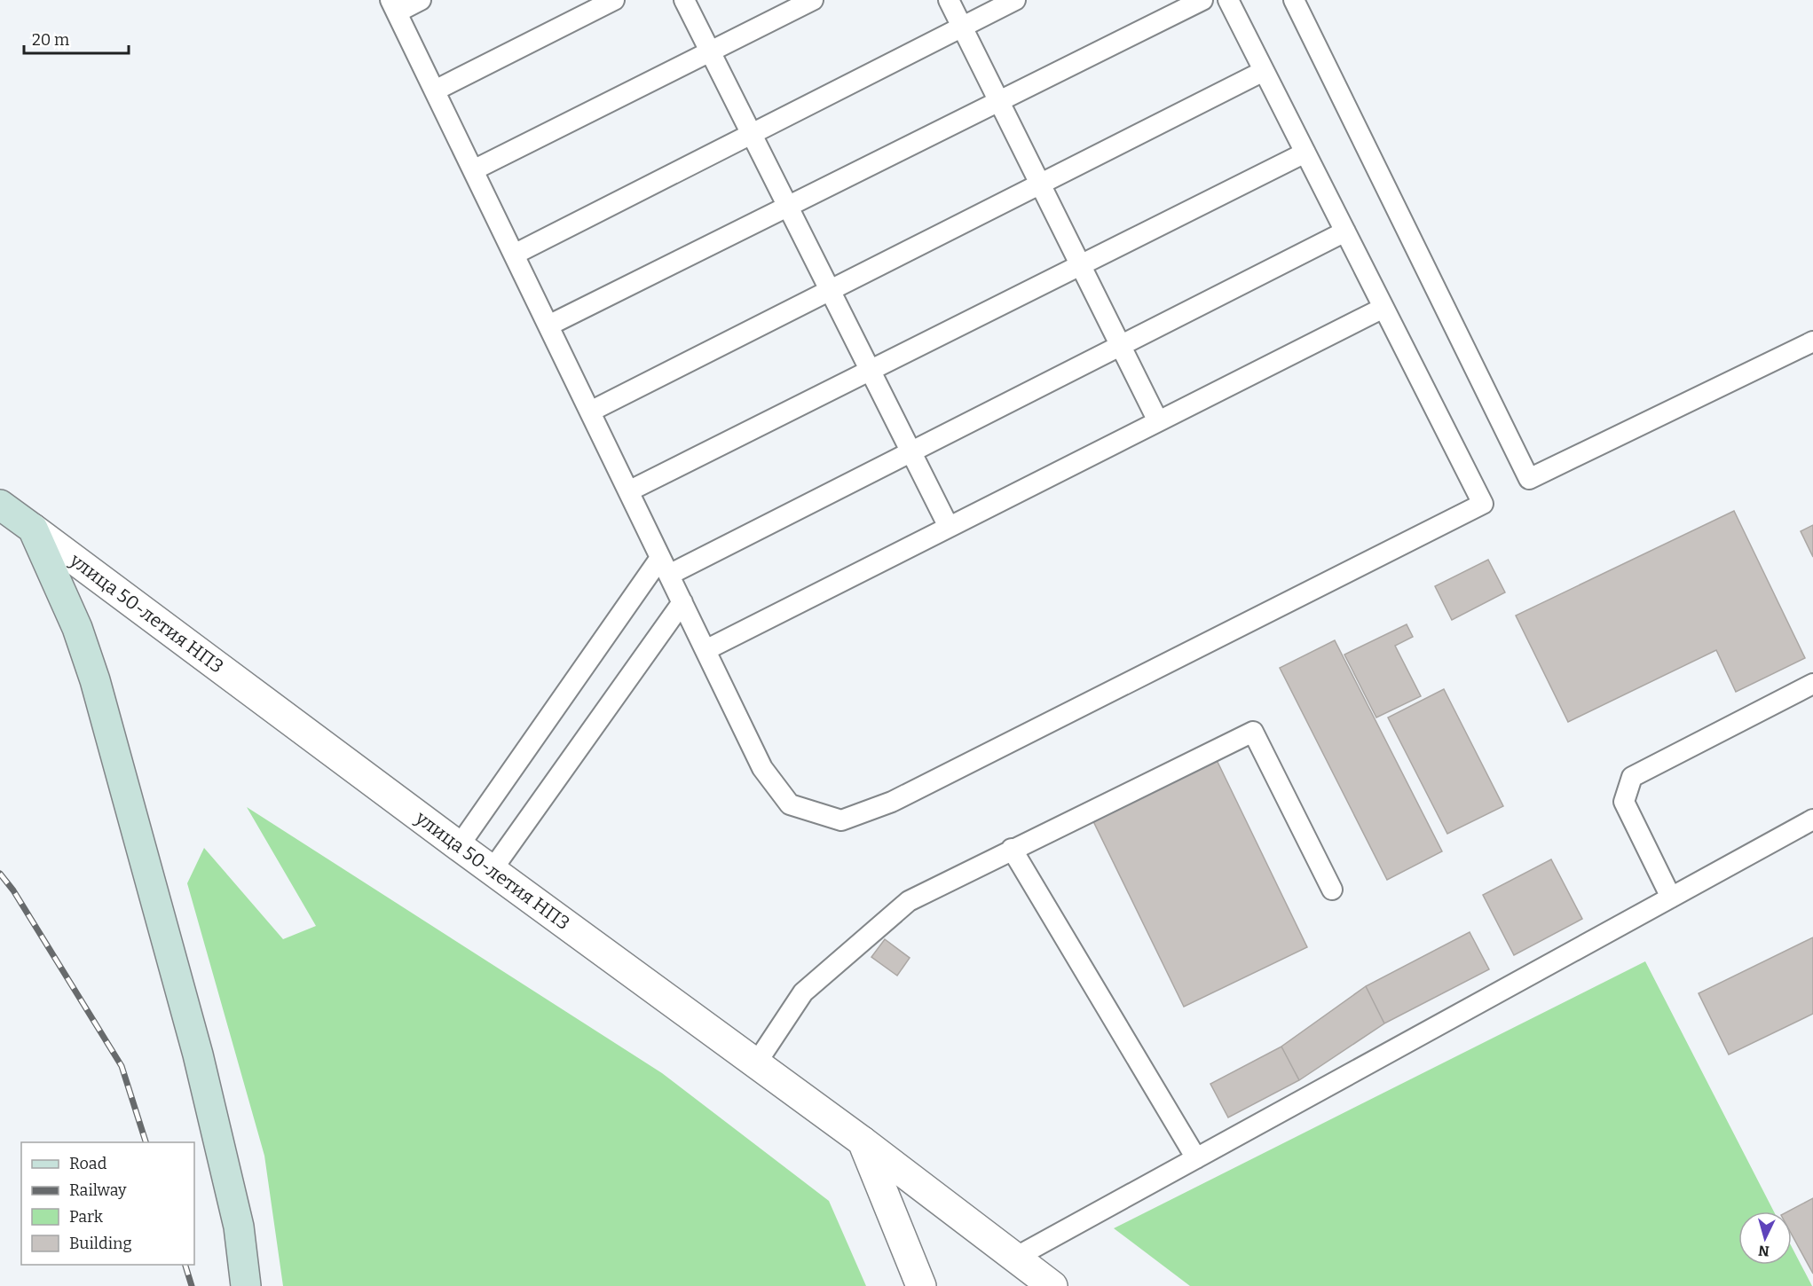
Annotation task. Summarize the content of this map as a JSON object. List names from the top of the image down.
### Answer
{
  "streets": {
    "main road": ["улица 50-летия НПЗ"]
  },
  "legend": [
    "Road",
    "Railway",
    "Park",
    "Building"
  ],
  "scale_bar": "20 m",
  "north": "bottom"
}
